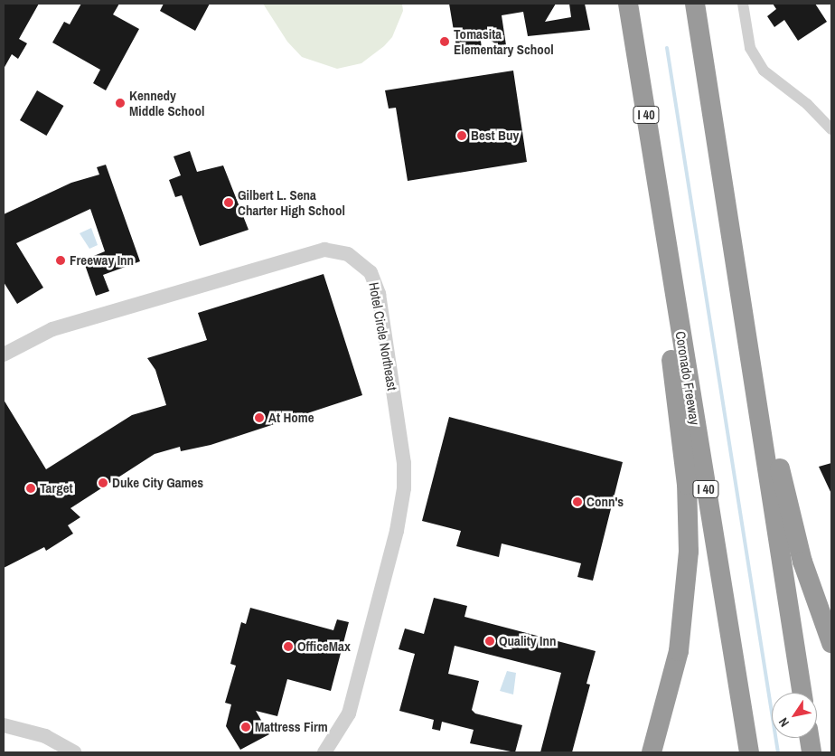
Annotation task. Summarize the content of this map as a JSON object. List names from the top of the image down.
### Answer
{
  "streets": {
    "highway": ["I 40", "Coronado Freeway"],
    "street": ["Hotel Circle Northeast"]
  },
  "places": [
    "Tomasita Elementary School",
    "Kennedy Middle School",
    "Best Buy",
    "Gilbert L. Sena Charter High School",
    "Freeway Inn",
    "At Home",
    "Duke City Games",
    "Target",
    "Conn's",
    "Quality Inn",
    "OfficeMax",
    "Mattress Firm"
  ],
  "north": "bottom left"
}
